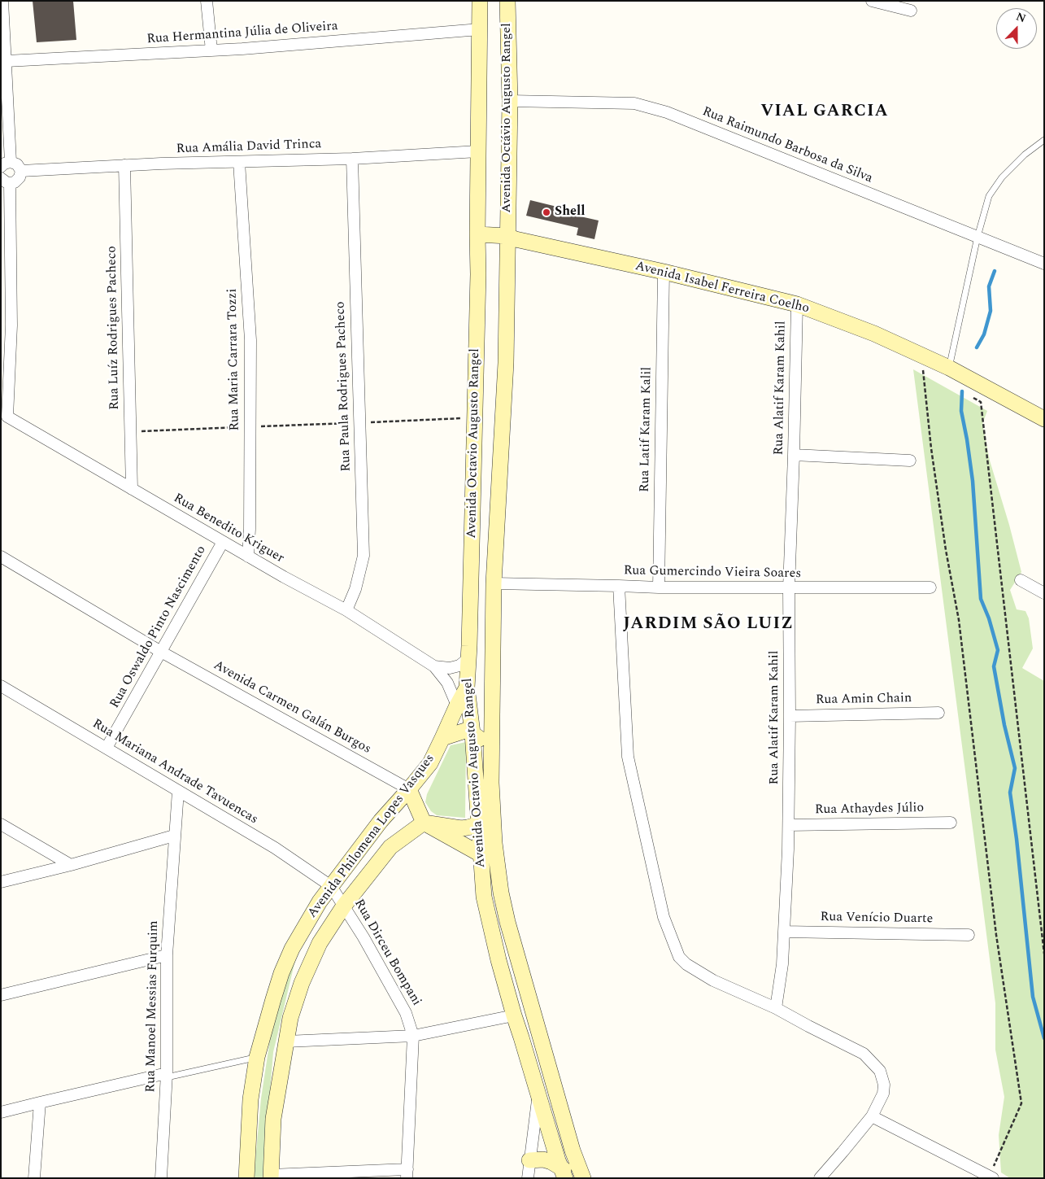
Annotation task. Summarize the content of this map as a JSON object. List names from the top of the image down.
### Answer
{
  "streets": {
    "main road": [
      "Avenida Octávio Augusto Rangel",
      "Avenida Isabel Ferreira Coelho",
      "Avenida Octavio Augusto Rangel",
      "Avenida Philomena Lopes Vasques"
    ],
    "street": [
      "Rua Hermantina Júlia de Oliveira",
      "Rua Raimundo Barbosa da Silva",
      "Rua Amália David Trinca",
      "Rua Luíz Rodrigues Pacheco",
      "Rua Maria Carrara Tozzi",
      "Rua Paula Rodrigues Pacheco",
      "Rua Alatif Karam Kahil",
      "Rua Latif Karam Kalil",
      "Rua Benedito Kriguer",
      "Rua Gumercindo Vieira Soares",
      "Rua Oswaldo Pinto Nascimento",
      "Rua Amin Chain",
      "Avenida Carmen Galán Burgos",
      "Rua Mariana Andrade Tavuencas",
      "Rua Athaydes Júlio",
      "Rua Venício Duarte",
      "Rua Dirceu Bompani",
      "Rua Manoel Messias Furquim"
    ]
  },
  "crossings": [
    ["Avenida Octávio Augusto Rangel", "Rua Raimundo Barbosa da Silva"],
    ["Avenida Octávio Augusto Rangel", "Avenida Isabel Ferreira Coelho"],
    ["Avenida Octávio Augusto Rangel", "Avenida Octavio Augusto Rangel"],
    ["Rua Amália David Trinca", "Rua Luíz Rodrigues Pacheco"],
    ["Rua Amália David Trinca", "Rua Maria Carrara Tozzi"],
    ["Rua Amália David Trinca", "Rua Paula Rodrigues Pacheco"],
    ["Avenida Isabel Ferreira Coelho", "Rua Alatif Karam Kahil"],
    ["Avenida Isabel Ferreira Coelho", "Rua Latif Karam Kalil"],
    ["Avenida Isabel Ferreira Coelho", "Avenida Octavio Augusto Rangel"],
    ["Rua Luíz Rodrigues Pacheco", "Rua Benedito Kriguer"],
    ["Rua Maria Carrara Tozzi", "Rua Benedito Kriguer"],
    ["Rua Paula Rodrigues Pacheco", "Rua Benedito Kriguer"],
    ["Rua Alatif Karam Kahil", "Rua Gumercindo Vieira Soares"],
    ["Rua Alatif Karam Kahil", "Rua Amin Chain"],
    ["Rua Alatif Karam Kahil", "Rua Athaydes Júlio"],
    ["Rua Alatif Karam Kahil", "Rua Venício Duarte"],
    ["Rua Latif Karam Kalil", "Rua Gumercindo Vieira Soares"],
    ["Avenida Octavio Augusto Rangel", "Rua Gumercindo Vieira Soares"],
    ["Avenida Octavio Augusto Rangel", "Avenida Philomena Lopes Vasques"],
    ["Rua Benedito Kriguer", "Rua Oswaldo Pinto Nascimento"],
    ["Rua Benedito Kriguer", "Avenida Philomena Lopes Vasques"],
    ["Rua Oswaldo Pinto Nascimento", "Avenida Carmen Galán Burgos"],
    ["Rua Oswaldo Pinto Nascimento", "Rua Mariana Andrade Tavuencas"],
    ["Avenida Carmen Galán Burgos", "Avenida Philomena Lopes Vasques"],
    ["Rua Mariana Andrade Tavuencas", "Avenida Philomena Lopes Vasques"],
    ["Rua Mariana Andrade Tavuencas", "Rua Dirceu Bompani"],
    ["Rua Mariana Andrade Tavuencas", "Rua Manoel Messias Furquim"],
    ["Avenida Philomena Lopes Vasques", "Rua Dirceu Bompani"]
  ],
  "districts": ["VIAL GARCIA", "JARDIM SÃO LUIZ"],
  "places": ["Shell"],
  "north": "top"
}
